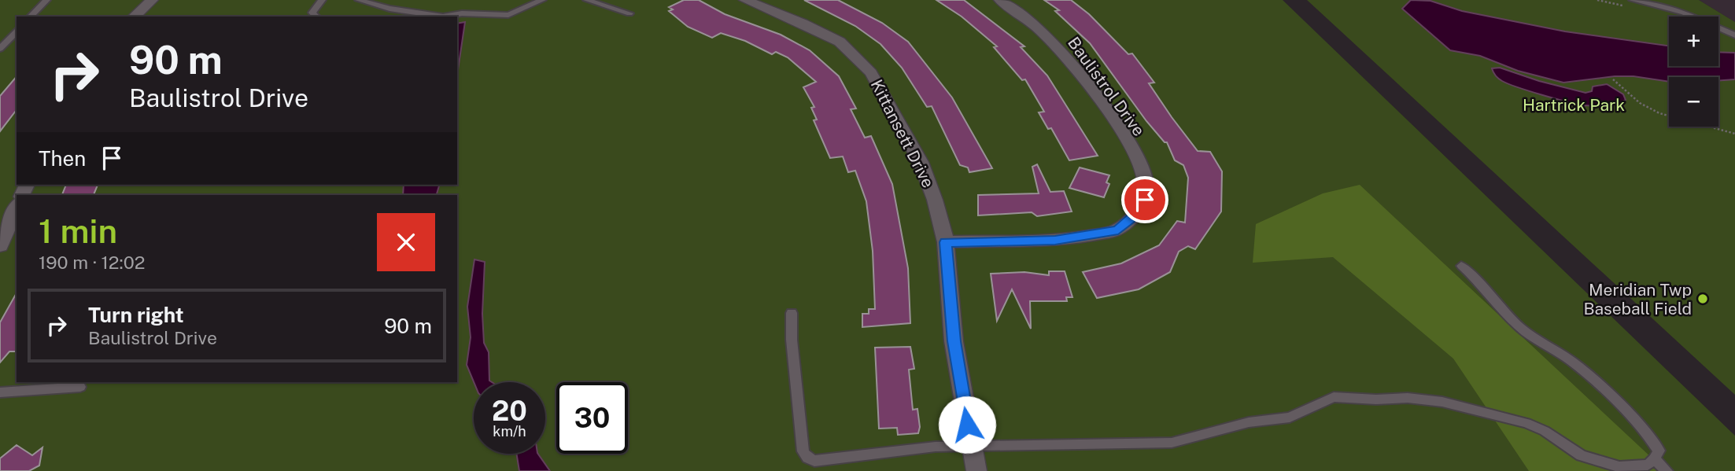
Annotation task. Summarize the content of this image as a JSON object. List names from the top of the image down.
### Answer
{
  "streets": {
    "street": ["Baulistrol Drive", "Kittansett Drive"]
  },
  "crossings": [
    ["Baulistrol Drive", "Kittansett Drive"]
  ],
  "parks": ["Hartrick Park"],
  "places": ["Meridian Twp Baseball Field"],
  "page": {
    "map_buttons": ["+", "−"],
    "turn": ["90 m", "Baulistrol Drive"],
    "then": "Then",
    "heading": ["1 min", "190 m · 12:02"],
    "list": [
      {
        "name": "Turn right",
        "note": "Baulistrol Drive",
        "value": "90 m"
      }
    ],
    "speed": "20 km/h",
    "limit": "30"
  }
}
